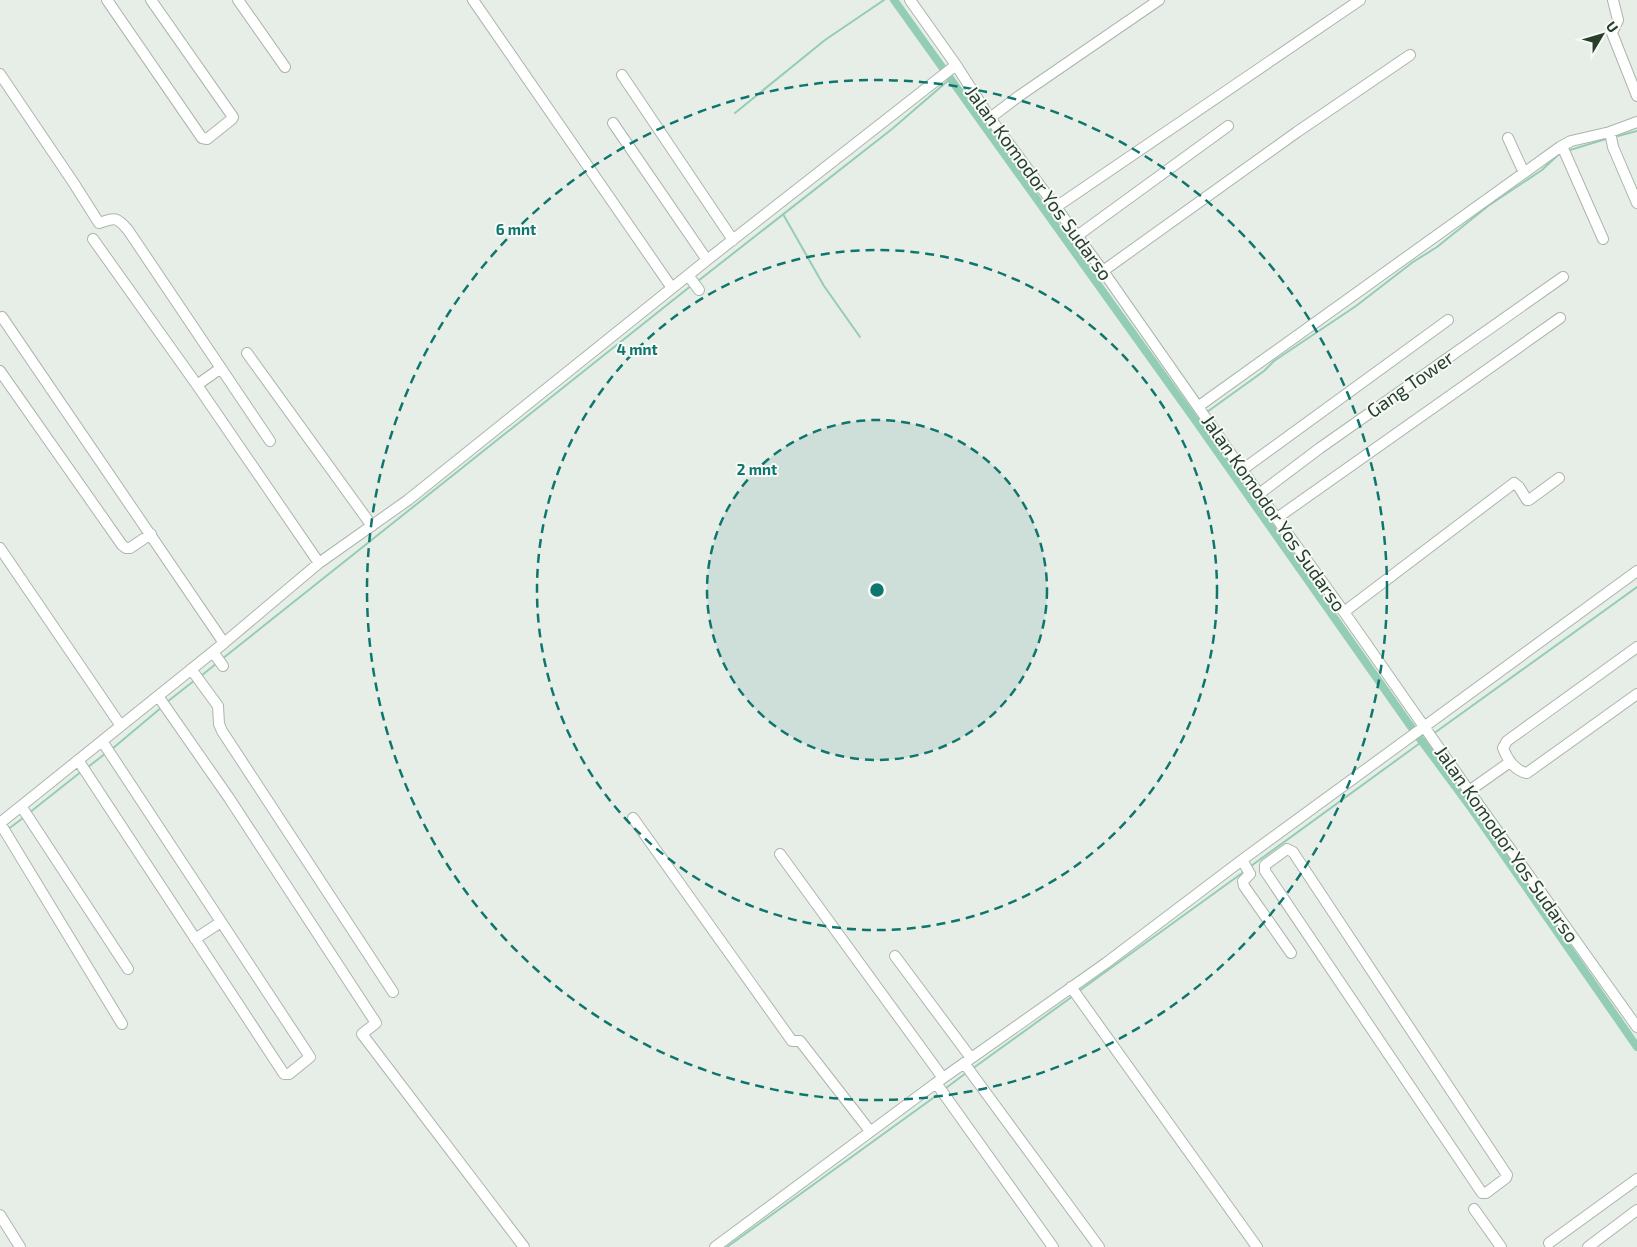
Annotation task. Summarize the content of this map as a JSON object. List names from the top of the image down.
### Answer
{
  "streets": {
    "street": ["Jalan Komodor Yos Sudarso", "Gang Tower"]
  },
  "crossings": [
    ["Jalan Komodor Yos Sudarso", "Gang Tower"]
  ],
  "north": "top right",
  "rings": ["6 mnt", "4 mnt", "2 mnt"]
}
